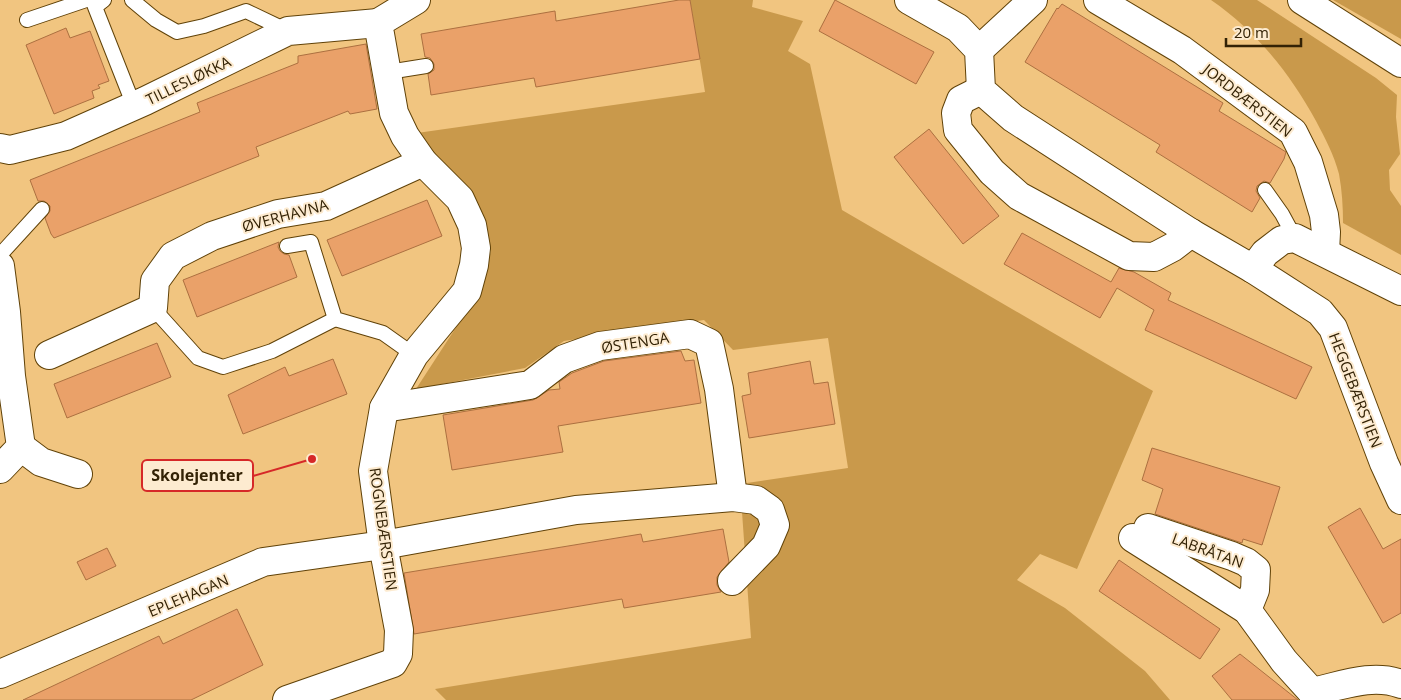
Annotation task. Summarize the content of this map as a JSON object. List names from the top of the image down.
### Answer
{
  "streets": {
    "street": [
      "TILLESLØKKA",
      "JORDBÆRSTIEN",
      "ØVERHAVNA",
      "ØSTENGA",
      "HEGGEBÆRSTIEN",
      "ROGNEBÆRSTIEN",
      "LABRÅTAN",
      "EPLEHAGAN"
    ]
  },
  "crossings": [
    ["TILLESLØKKA", "ROGNEBÆRSTIEN"],
    ["ØVERHAVNA", "ROGNEBÆRSTIEN"],
    ["ØSTENGA", "ROGNEBÆRSTIEN"],
    ["ROGNEBÆRSTIEN", "EPLEHAGAN"]
  ],
  "places": ["Skolejenter"],
  "scale_bar": "20 m"
}
